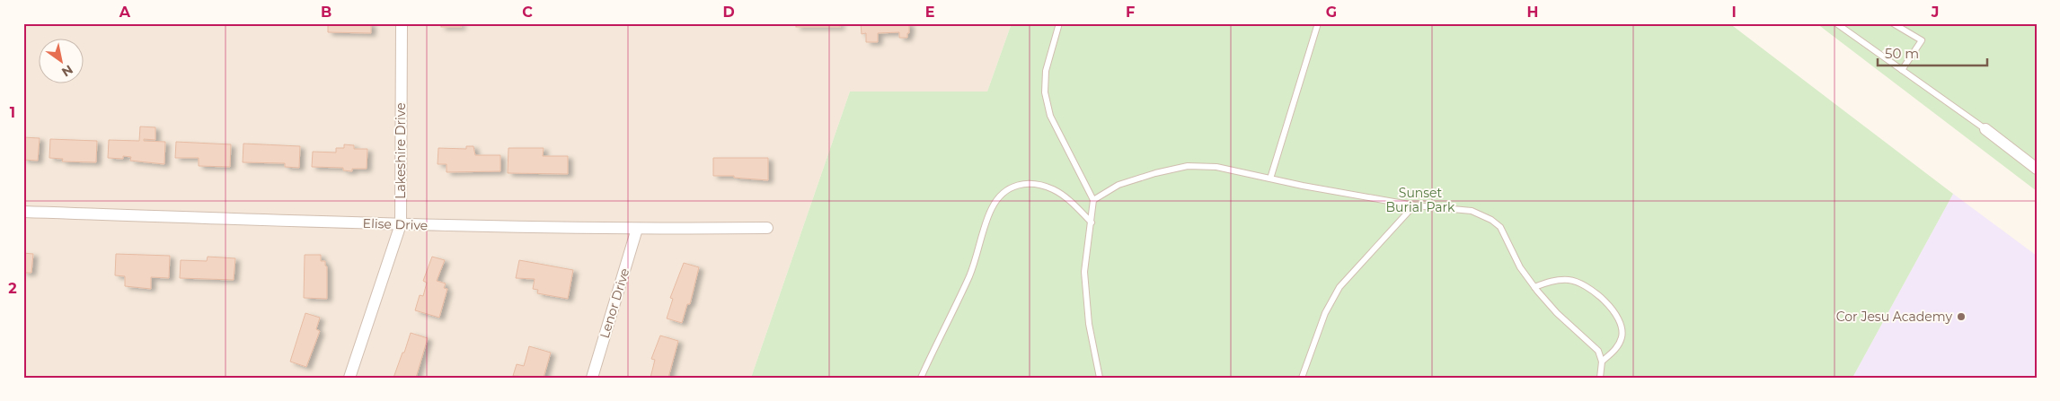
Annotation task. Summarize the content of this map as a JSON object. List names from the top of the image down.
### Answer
{
  "streets": {
    "street": ["Lakeshire Drive", "Elise Drive", "Lenor Drive"]
  },
  "crossings": [
    ["Lakeshire Drive", "Elise Drive"],
    ["Elise Drive", "Lenor Drive"]
  ],
  "parks": ["Sunset Burial Park"],
  "places": ["Cor Jesu Academy"],
  "scale_bar": "50 m",
  "north": "bottom right",
  "grid": {
    "columns": [
      "A",
      "B",
      "C",
      "D",
      "E",
      "F",
      "G",
      "H",
      "I",
      "J"
    ],
    "rows": ["1", "2"]
  }
}
